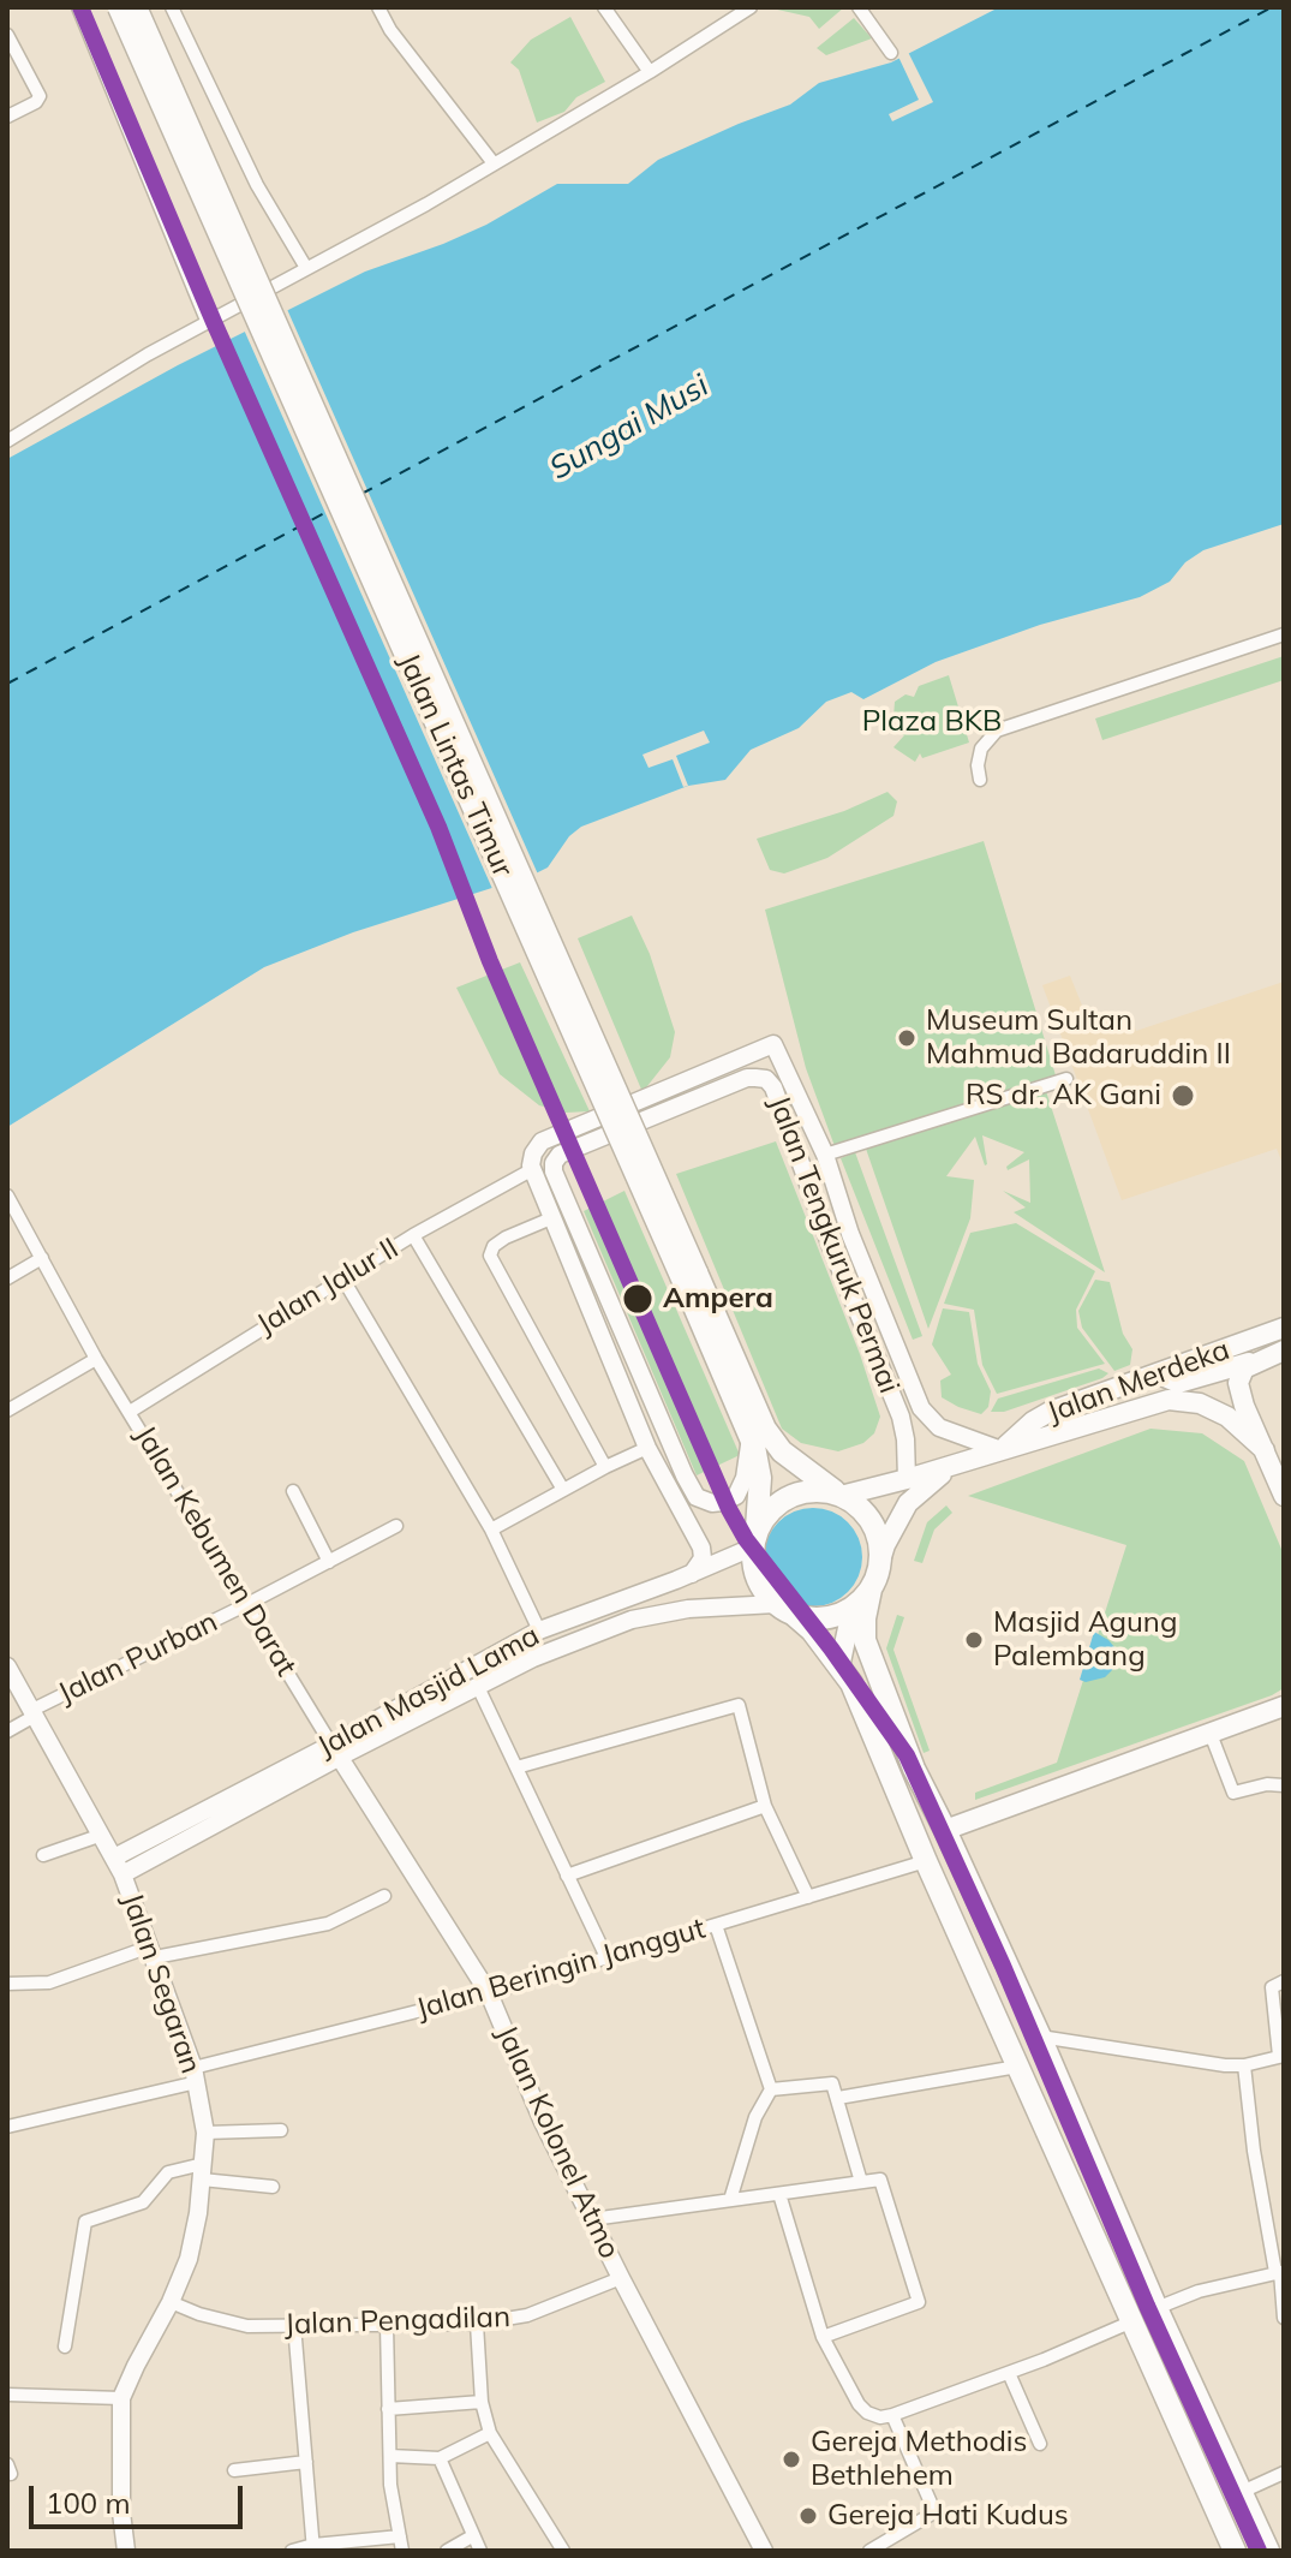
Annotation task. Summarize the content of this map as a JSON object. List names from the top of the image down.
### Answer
{
  "streets": {
    "highway": ["Jalan Lintas Timur"],
    "main road": [
      "Jalan Tengkuruk Permai",
      "Jalan Merdeka",
      "Jalan Masjid Lama",
      "Jalan Segaran",
      "Jalan Kolonel Atmo"
    ],
    "street": [
      "Jalan Jalur II",
      "Jalan Kebumen Darat",
      "Jalan Purban",
      "Jalan Beringin Janggut",
      "Jalan Pengadilan"
    ]
  },
  "crossings": [
    ["Jalan Lintas Timur", "Jalan Merdeka"],
    ["Jalan Lintas Timur", "Jalan Masjid Lama"],
    ["Jalan Tengkuruk Permai", "Jalan Merdeka"],
    ["Jalan Jalur II", "Jalan Kebumen Darat"],
    ["Jalan Merdeka", "Jalan Masjid Lama"],
    ["Jalan Kebumen Darat", "Jalan Purban"],
    ["Jalan Kebumen Darat", "Jalan Masjid Lama"],
    ["Jalan Kebumen Darat", "Jalan Kolonel Atmo"],
    ["Jalan Purban", "Jalan Segaran"],
    ["Jalan Masjid Lama", "Jalan Segaran"],
    ["Jalan Masjid Lama", "Jalan Kolonel Atmo"],
    ["Jalan Beringin Janggut", "Jalan Segaran"],
    ["Jalan Beringin Janggut", "Jalan Kolonel Atmo"],
    ["Jalan Segaran", "Jalan Pengadilan"],
    ["Jalan Kolonel Atmo", "Jalan Pengadilan"]
  ],
  "water": ["Sungai Musi"],
  "parks": ["Plaza BKB"],
  "places": [
    "Museum Sultan Mahmud Badaruddin II",
    "RS dr. AK Gani",
    "Ampera",
    "Masjid Agung Palembang",
    "Gereja Methodis Bethlehem",
    "Gereja Hati Kudus"
  ],
  "scale_bar": "100 m"
}
